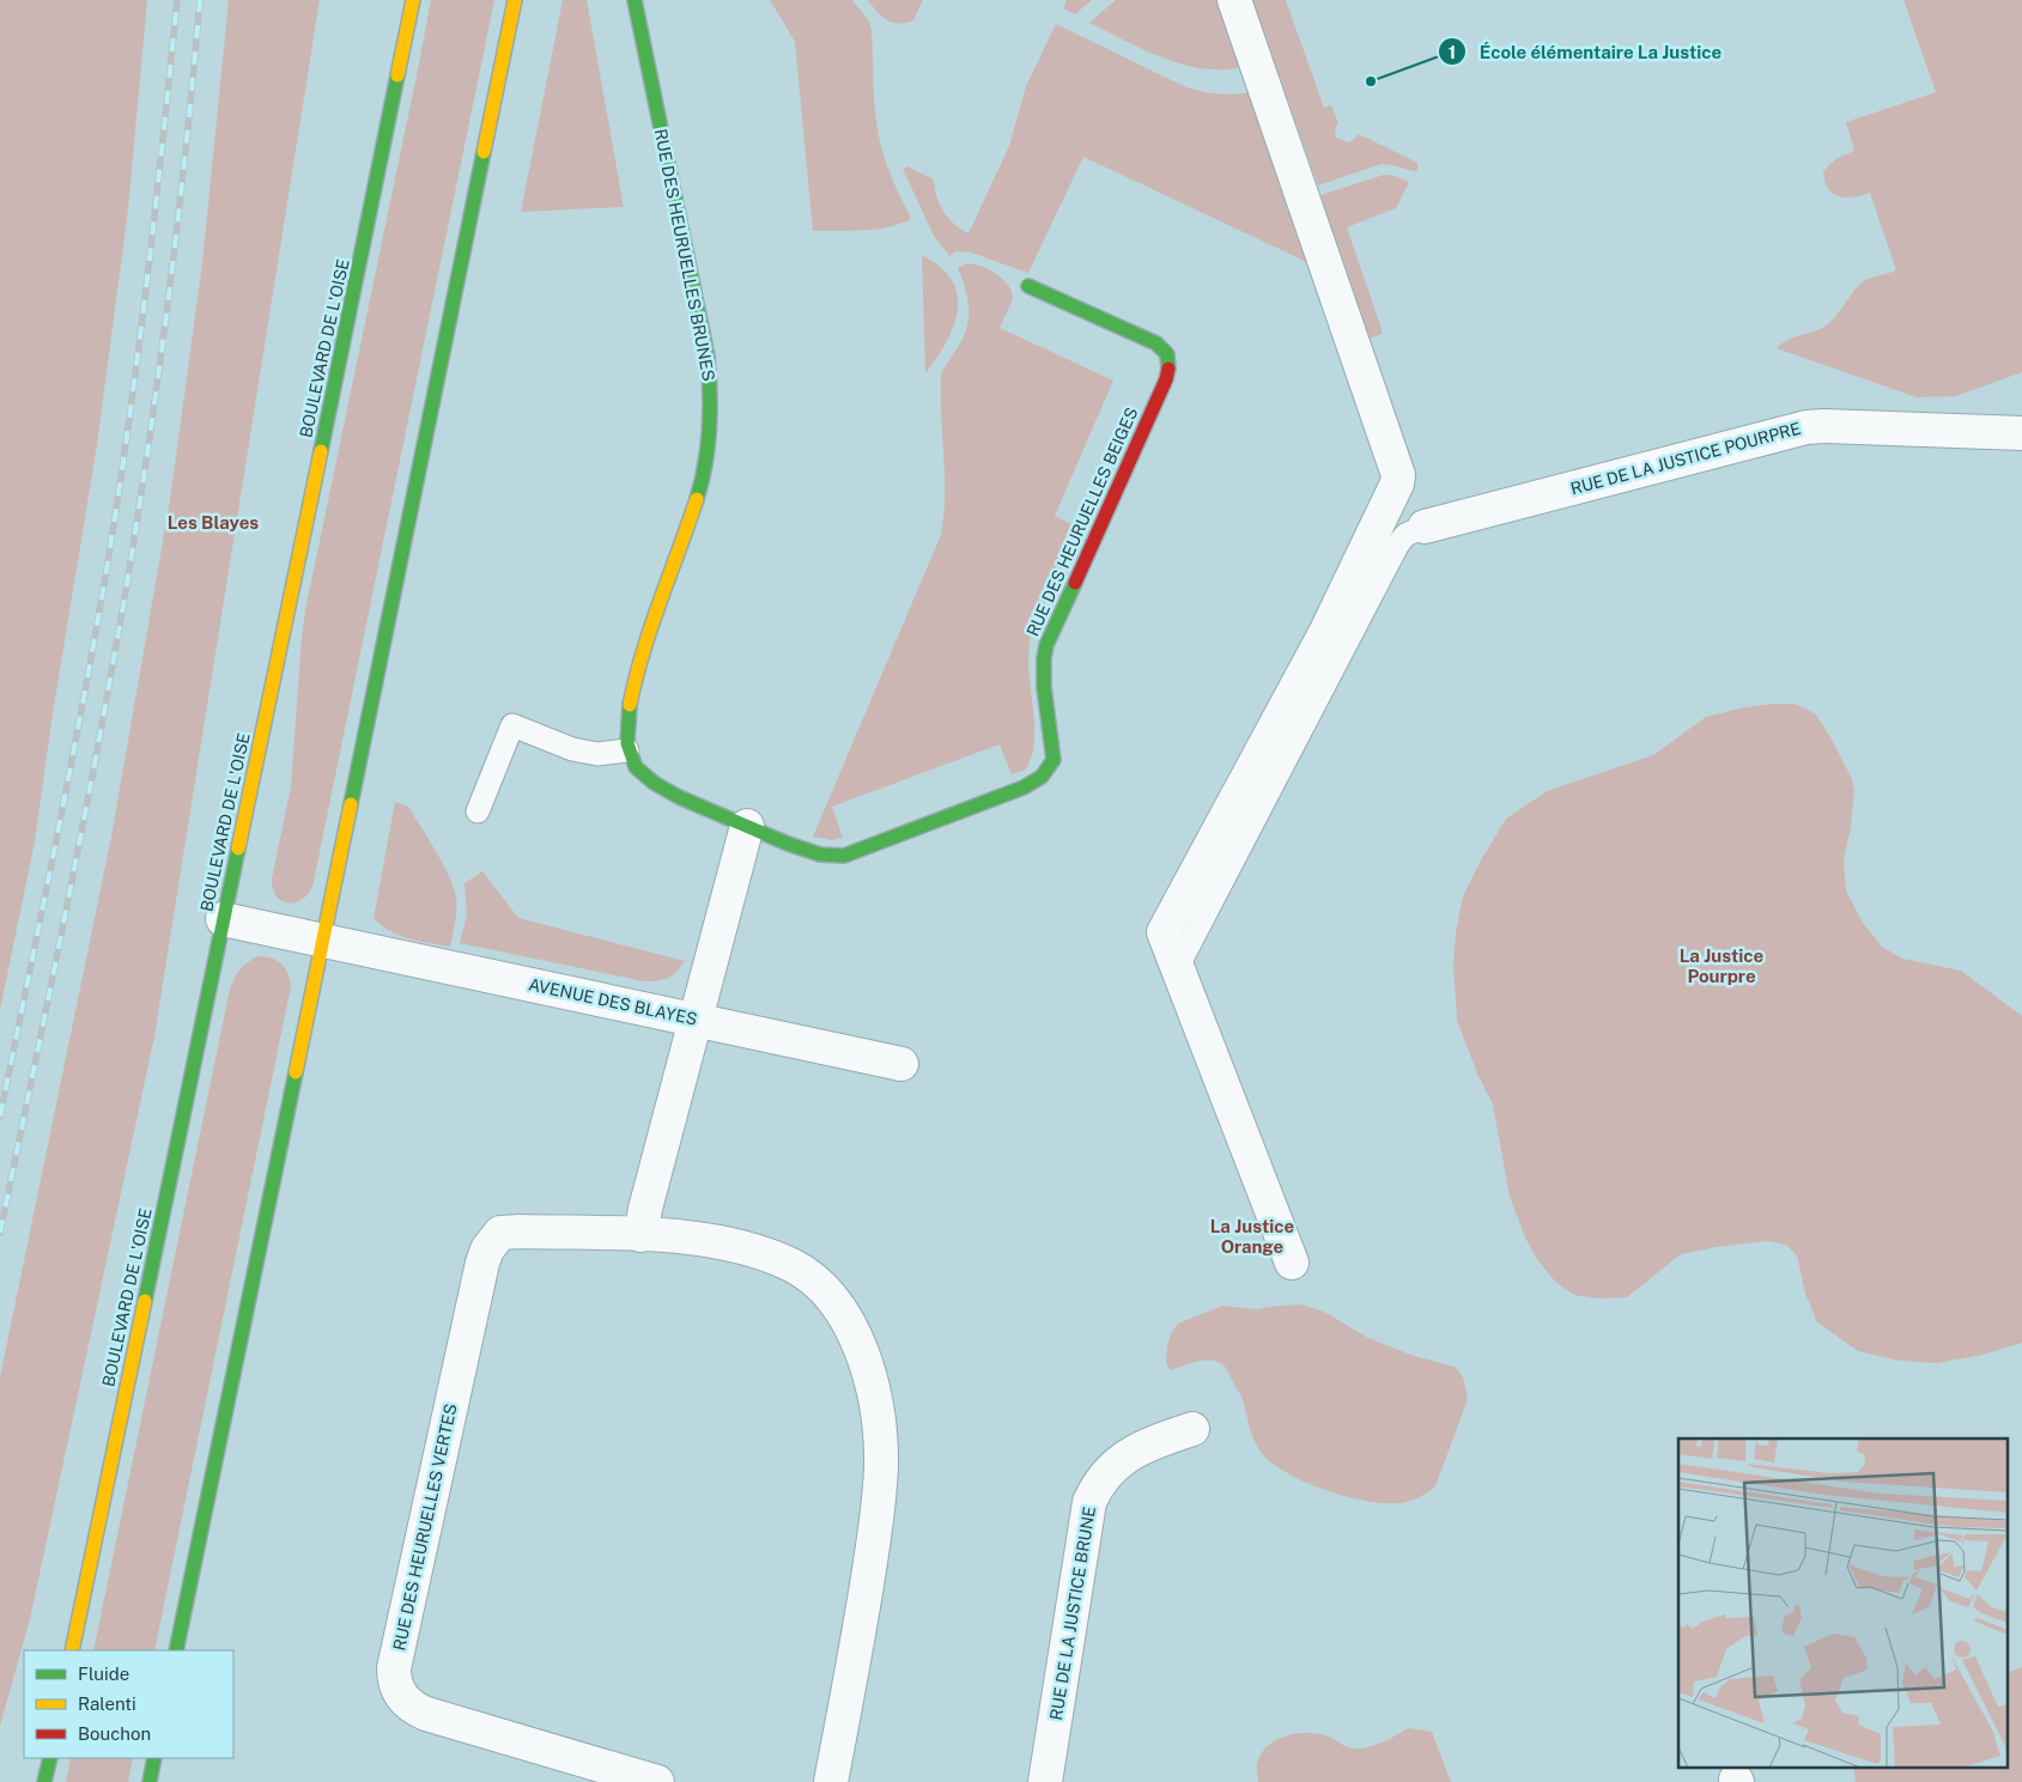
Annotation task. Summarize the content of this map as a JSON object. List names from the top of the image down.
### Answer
{
  "streets": {
    "main road": ["RUE DES HEURUELLES BRUNES", "BOULEVARD DE L'OISE", "RUE DES HEURUELLES BEIGES"],
    "street": [
      "RUE DE LA JUSTICE POURPRE",
      "AVENUE DES BLAYES",
      "RUE DES HEURUELLES VERTES",
      "RUE DE LA JUSTICE BRUNE"
    ]
  },
  "crossings": [
    ["BOULEVARD DE L'OISE", "AVENUE DES BLAYES"]
  ],
  "districts": ["Les Blayes", "La Justice Pourpre", "La Justice Orange"],
  "places": ["École élémentaire La Justice"],
  "legend": ["Fluide", "Ralenti", "Bouchon"]
}
